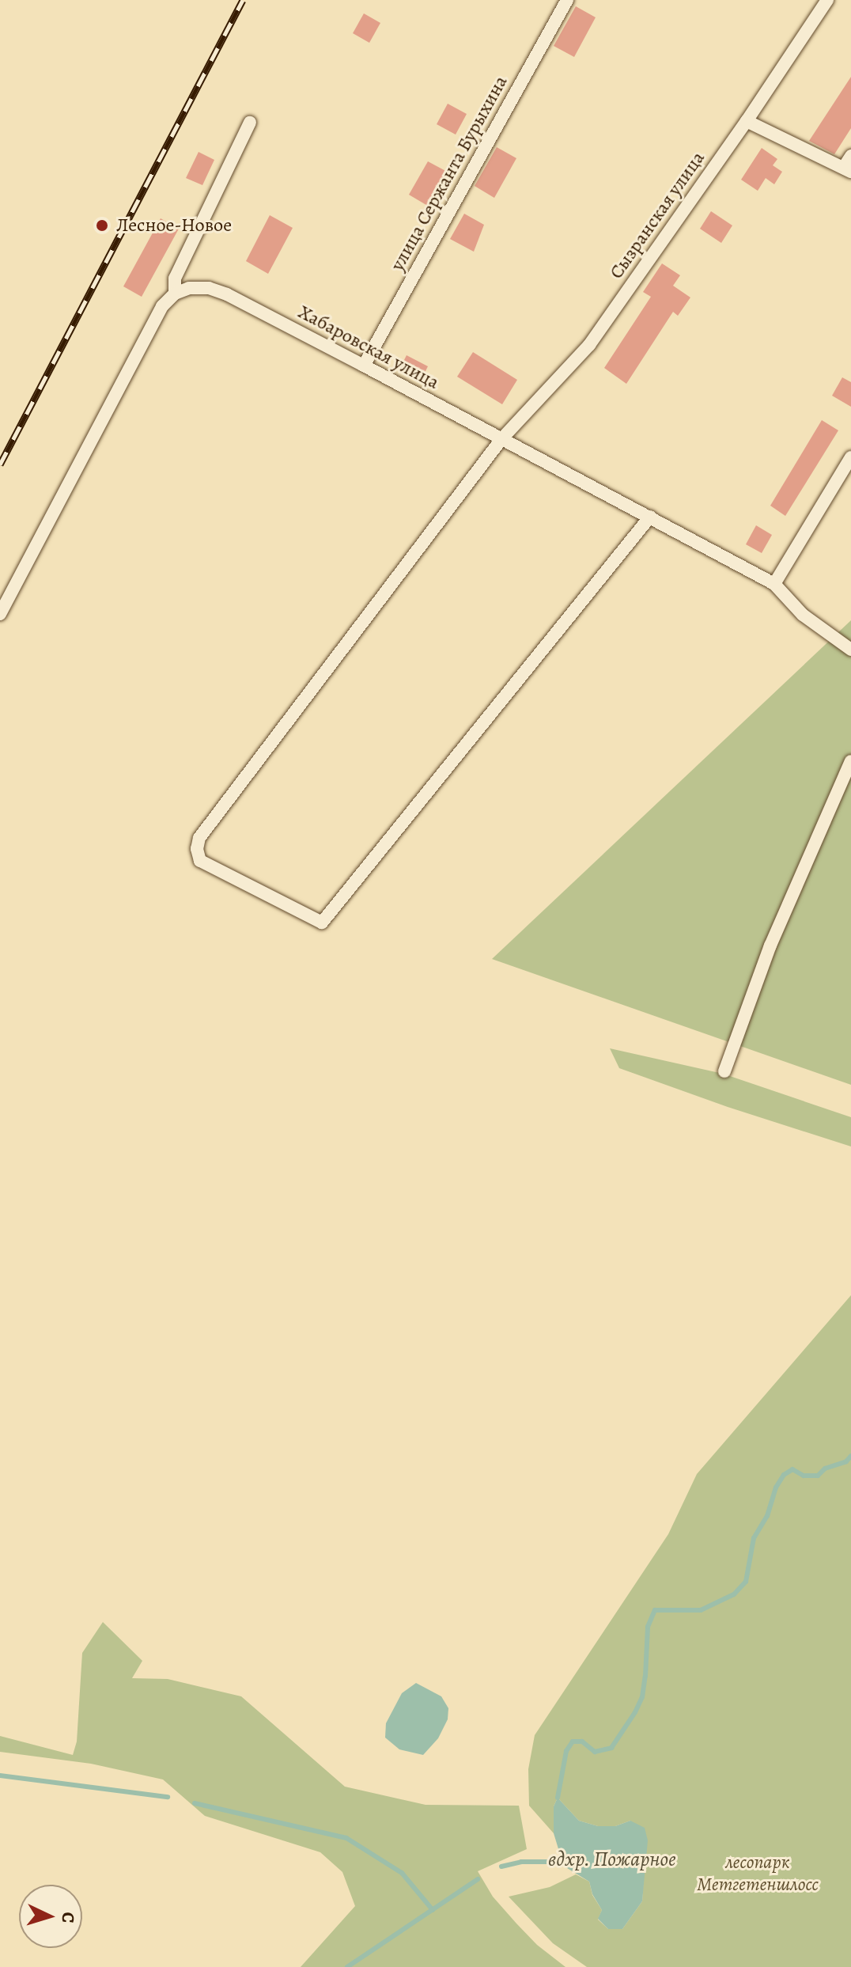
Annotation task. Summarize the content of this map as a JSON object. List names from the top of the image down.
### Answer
{
  "streets": {
    "street": ["улица Сержанта Бурыхина", "Сызранская улица", "Хабаровская улица"]
  },
  "crossings": [
    ["улица Сержанта Бурыхина", "Хабаровская улица"],
    ["Сызранская улица", "Хабаровская улица"]
  ],
  "water": ["вдхр. Пожарное"],
  "parks": ["лесопарк Метгетеншлосс"],
  "places": ["Лесное-Новое"],
  "north": "right"
}
